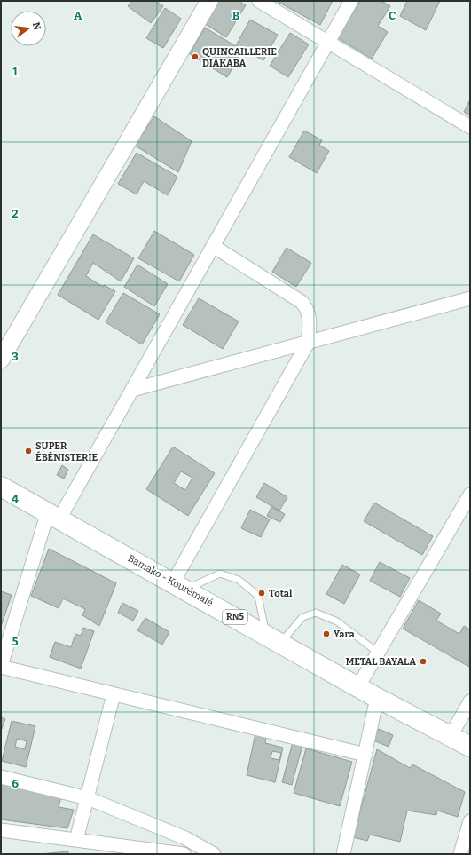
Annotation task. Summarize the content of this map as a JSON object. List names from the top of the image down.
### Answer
{
  "streets": {
    "highway": ["Bamako - Kourémalé", "RN5"]
  },
  "places": [
    "QUINCAILLERIE DIAKABA",
    "SUPER ÉBÉNISTERIE",
    "Total",
    "Yara",
    "METAL BAYALA"
  ],
  "north": "right",
  "grid": {
    "columns": ["A", "B", "C"],
    "rows": [
      "1",
      "2",
      "3",
      "4",
      "5",
      "6"
    ]
  }
}
